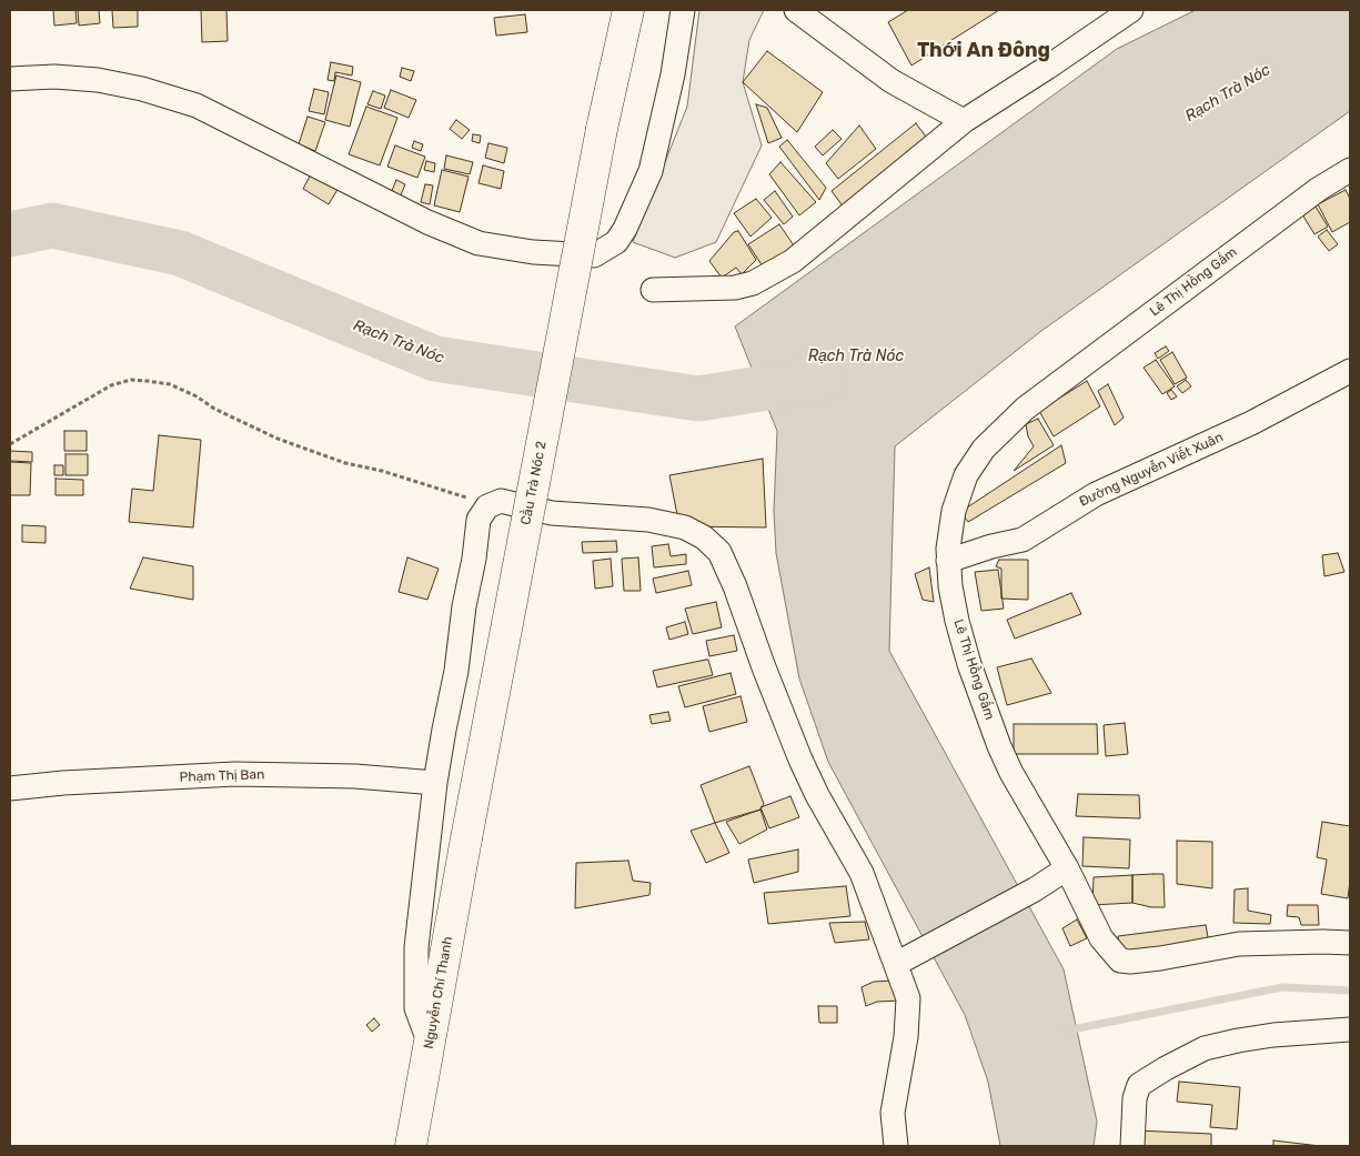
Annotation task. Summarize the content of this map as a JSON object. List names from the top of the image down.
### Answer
{
  "streets": {
    "main road": ["Cầu Trà Nóc 2", "Nguyễn Chí Thanh"],
    "street": ["Lê Thị Hồng Gấm", "Đường Nguyễn Viết Xuân", "Phạm Thị Ban"]
  },
  "crossings": [
    ["Lê Thị Hồng Gấm", "Đường Nguyễn Viết Xuân"],
    ["Cầu Trà Nóc 2", "Nguyễn Chí Thanh"]
  ],
  "districts": ["Thới An Đông"],
  "water": ["Rạch Trà Nóc"]
}
